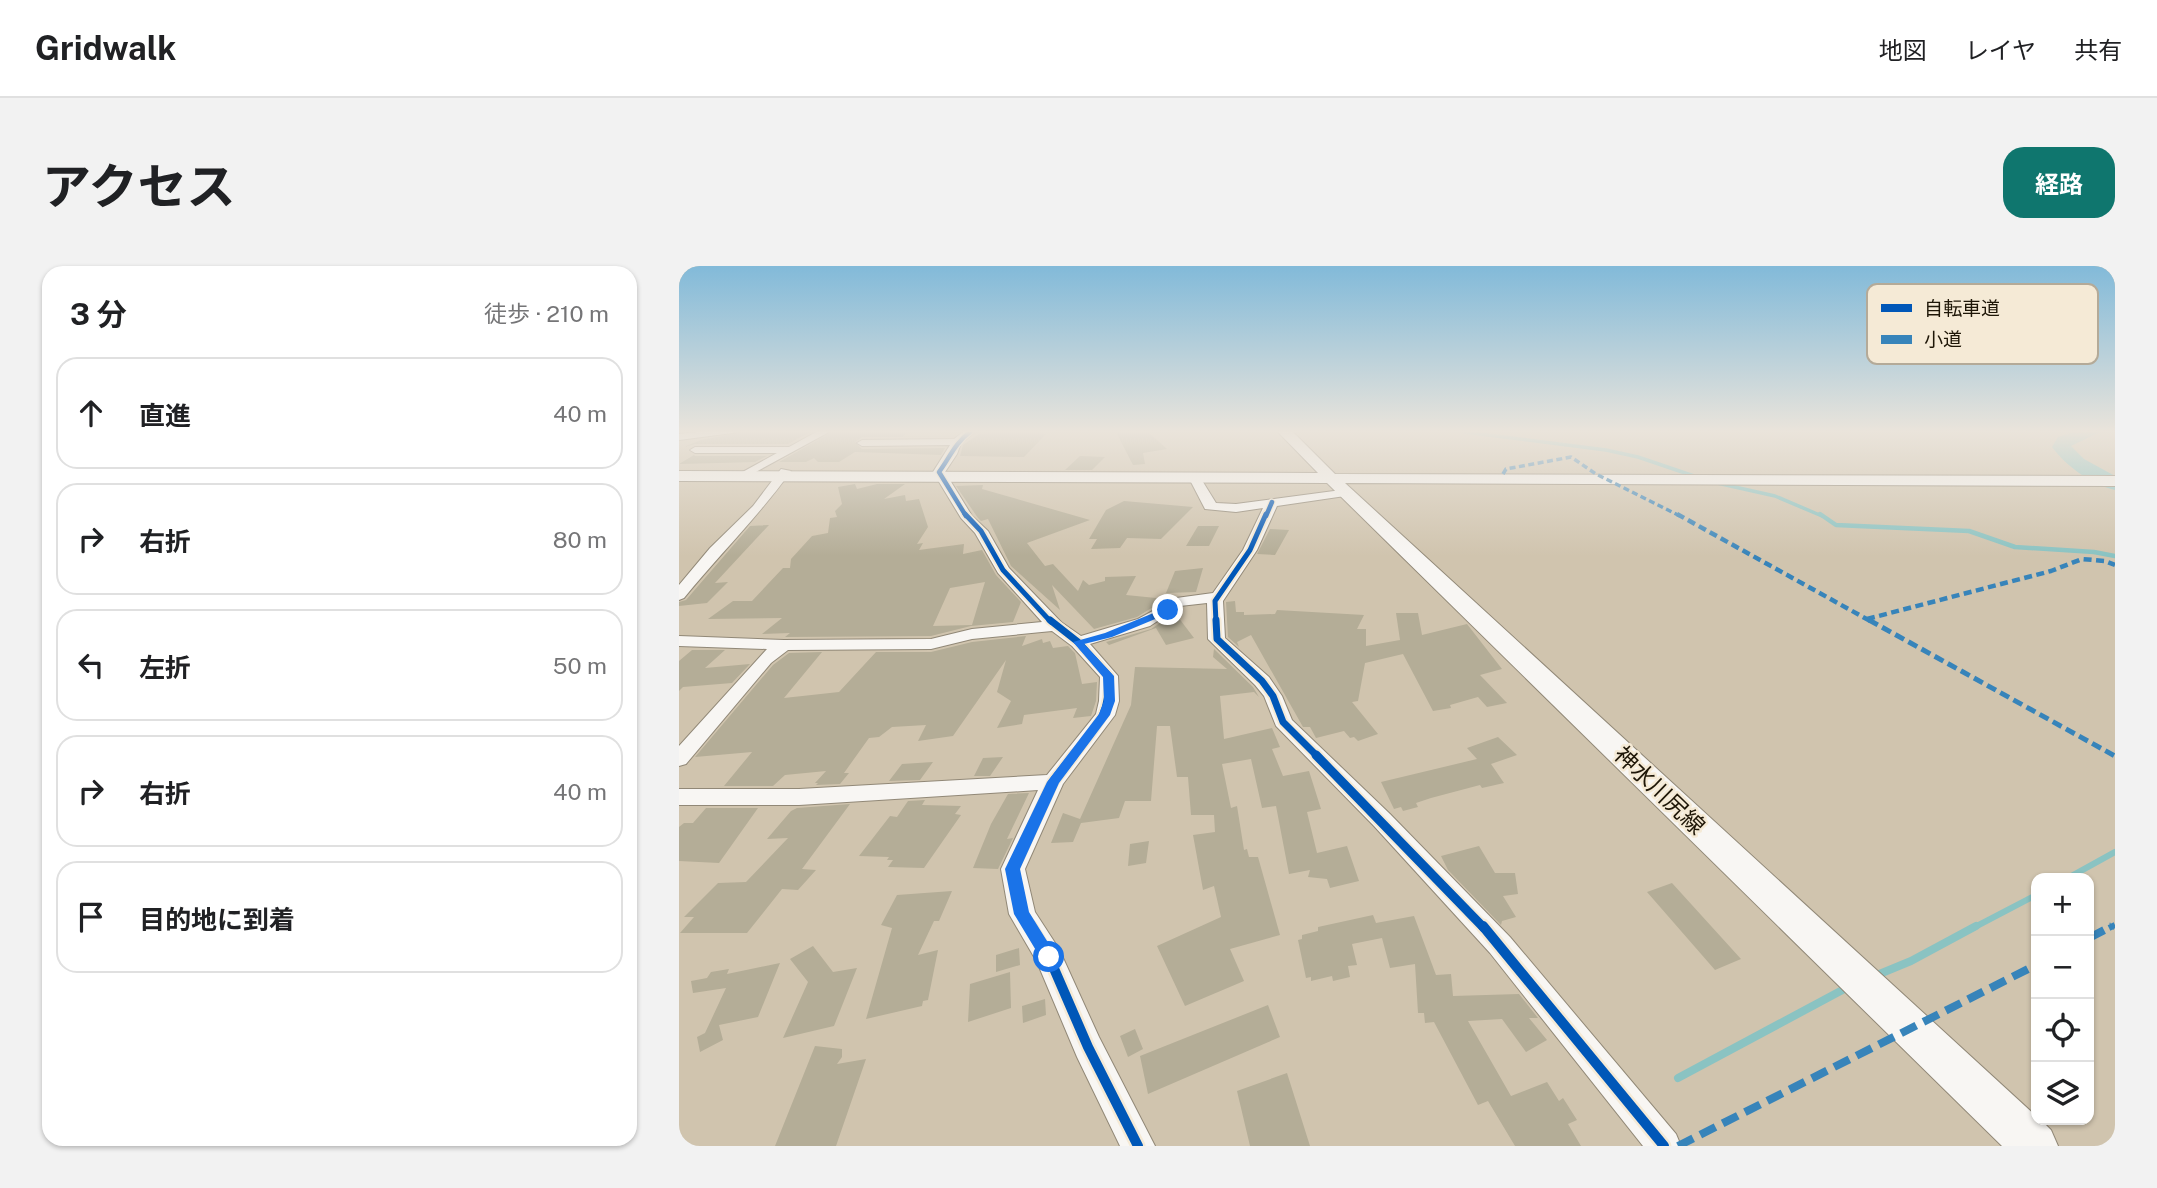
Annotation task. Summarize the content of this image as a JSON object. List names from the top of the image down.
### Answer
{
  "streets": {
    "main road": ["神水川尻線"]
  },
  "legend": ["自転車道", "小道"],
  "page": {
    "header": "Gridwalk",
    "nav": ["地図", "レイヤ", "共有"],
    "title": "アクセス",
    "buttons": "経路",
    "heading": ["3 分", "徒歩 · 210 m"],
    "list": [
      ["直進", "40 m"],
      ["右折", "80 m"],
      ["左折", "50 m"],
      ["右折", "40 m"],
      "目的地に到着"
    ],
    "map_buttons": ["+", "−"]
  }
}
